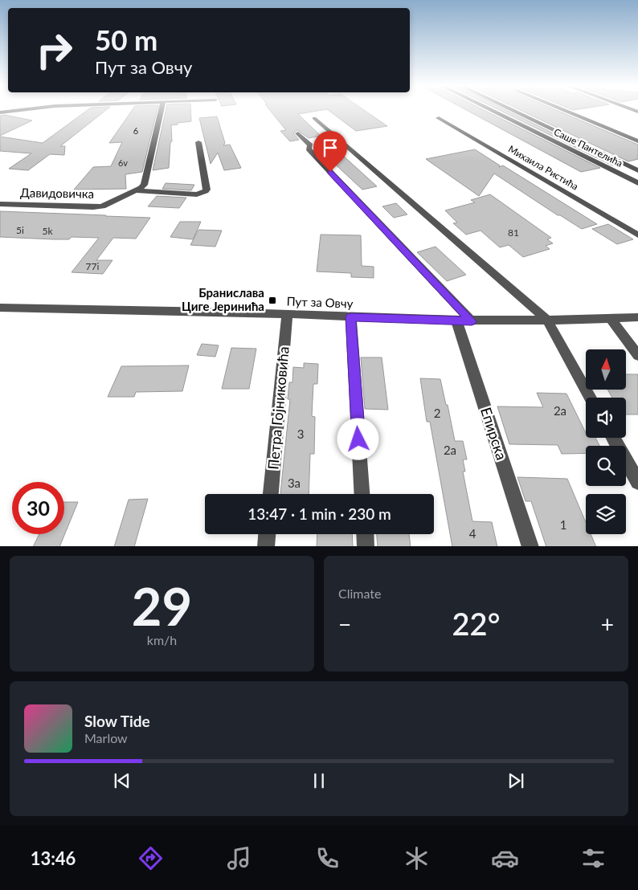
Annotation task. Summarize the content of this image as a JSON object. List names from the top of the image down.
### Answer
{
  "streets": {
    "street": [
      "Саше Пантелића",
      "Михаила Ристића",
      "Давидовичка",
      "Пут за Овчу",
      "Петра Гојниковића",
      "Епирска"
    ]
  },
  "crossings": [
    ["Пут за Овчу", "Петра Гојниковића"],
    ["Пут за Овчу", "Епирска"]
  ],
  "places": {
    "transit": ["Бранислава Циге Јеринића"]
  },
  "house_numbers": [
    "6",
    "6v",
    "5i",
    "5k",
    "81",
    "77i",
    "2a",
    "2",
    "3",
    "2a",
    "3a",
    "1",
    "4"
  ],
  "north": "top",
  "page": {
    "turn": ["50 m", "Пут за Овчу"],
    "limit": "30",
    "trip": "13:47 · 1 min · 230 m",
    "tile": [
      ["29", "km/h"],
      "Climate"
    ],
    "heat": ["−", "22°", "+"],
    "song": ["Slow Tide", "Marlow"],
    "tabs": "13:46"
  }
}
